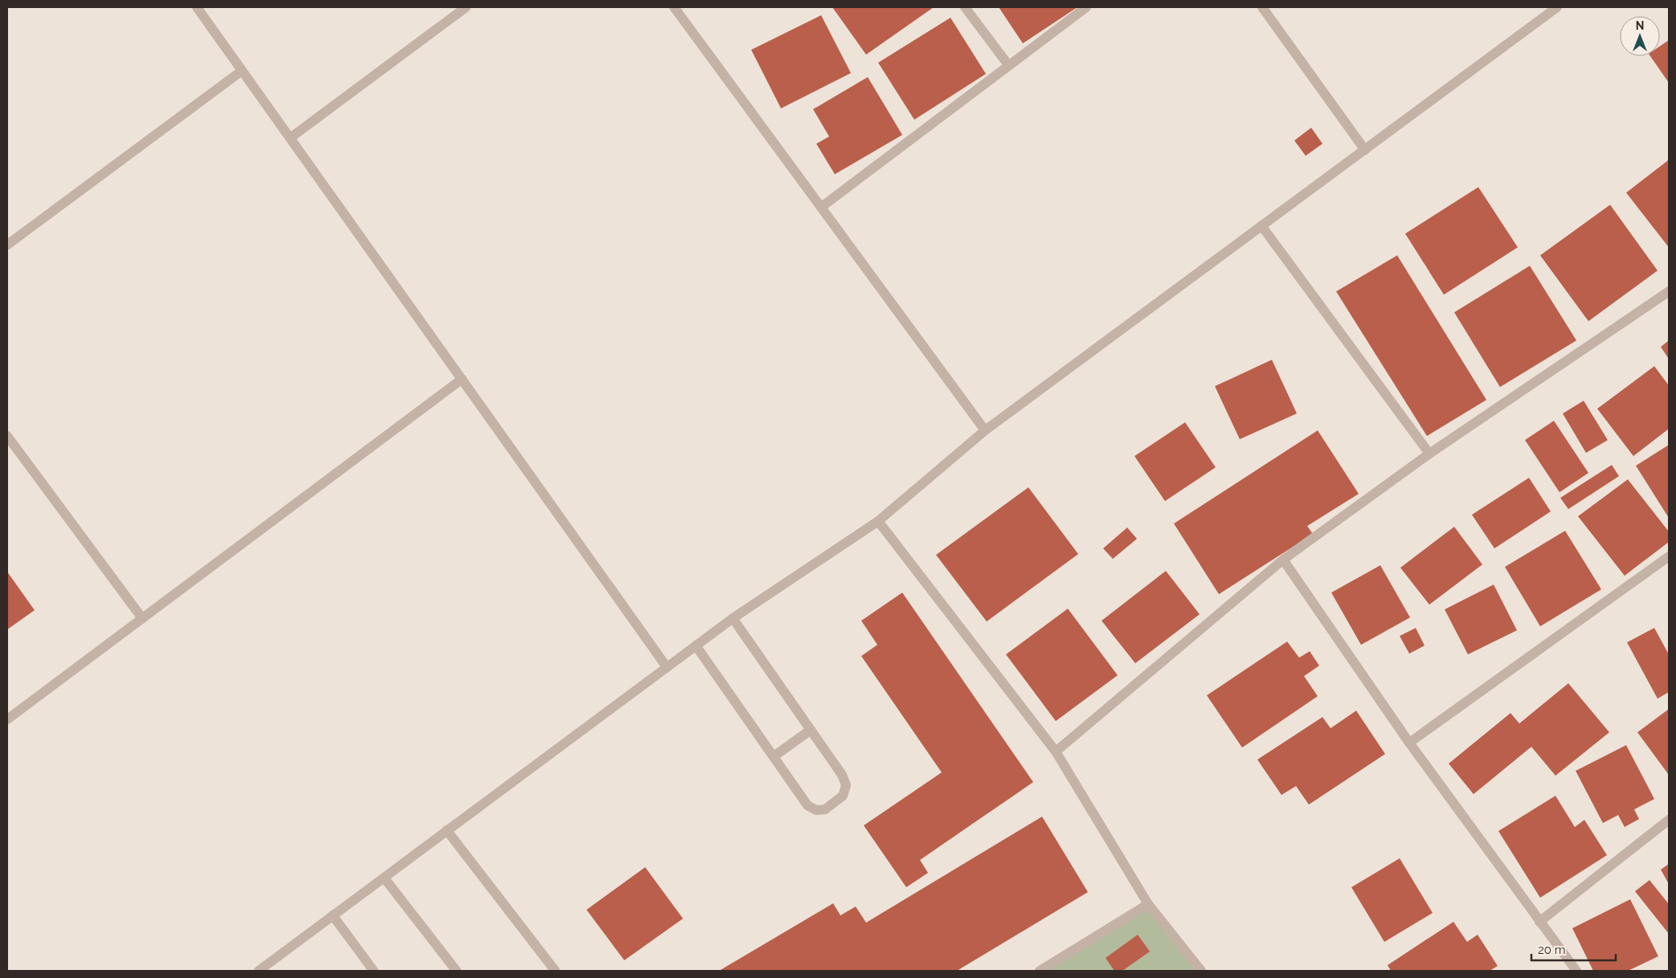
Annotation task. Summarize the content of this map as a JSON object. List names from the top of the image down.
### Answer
{
  "scale_bar": "20 m",
  "north": "top"
}
